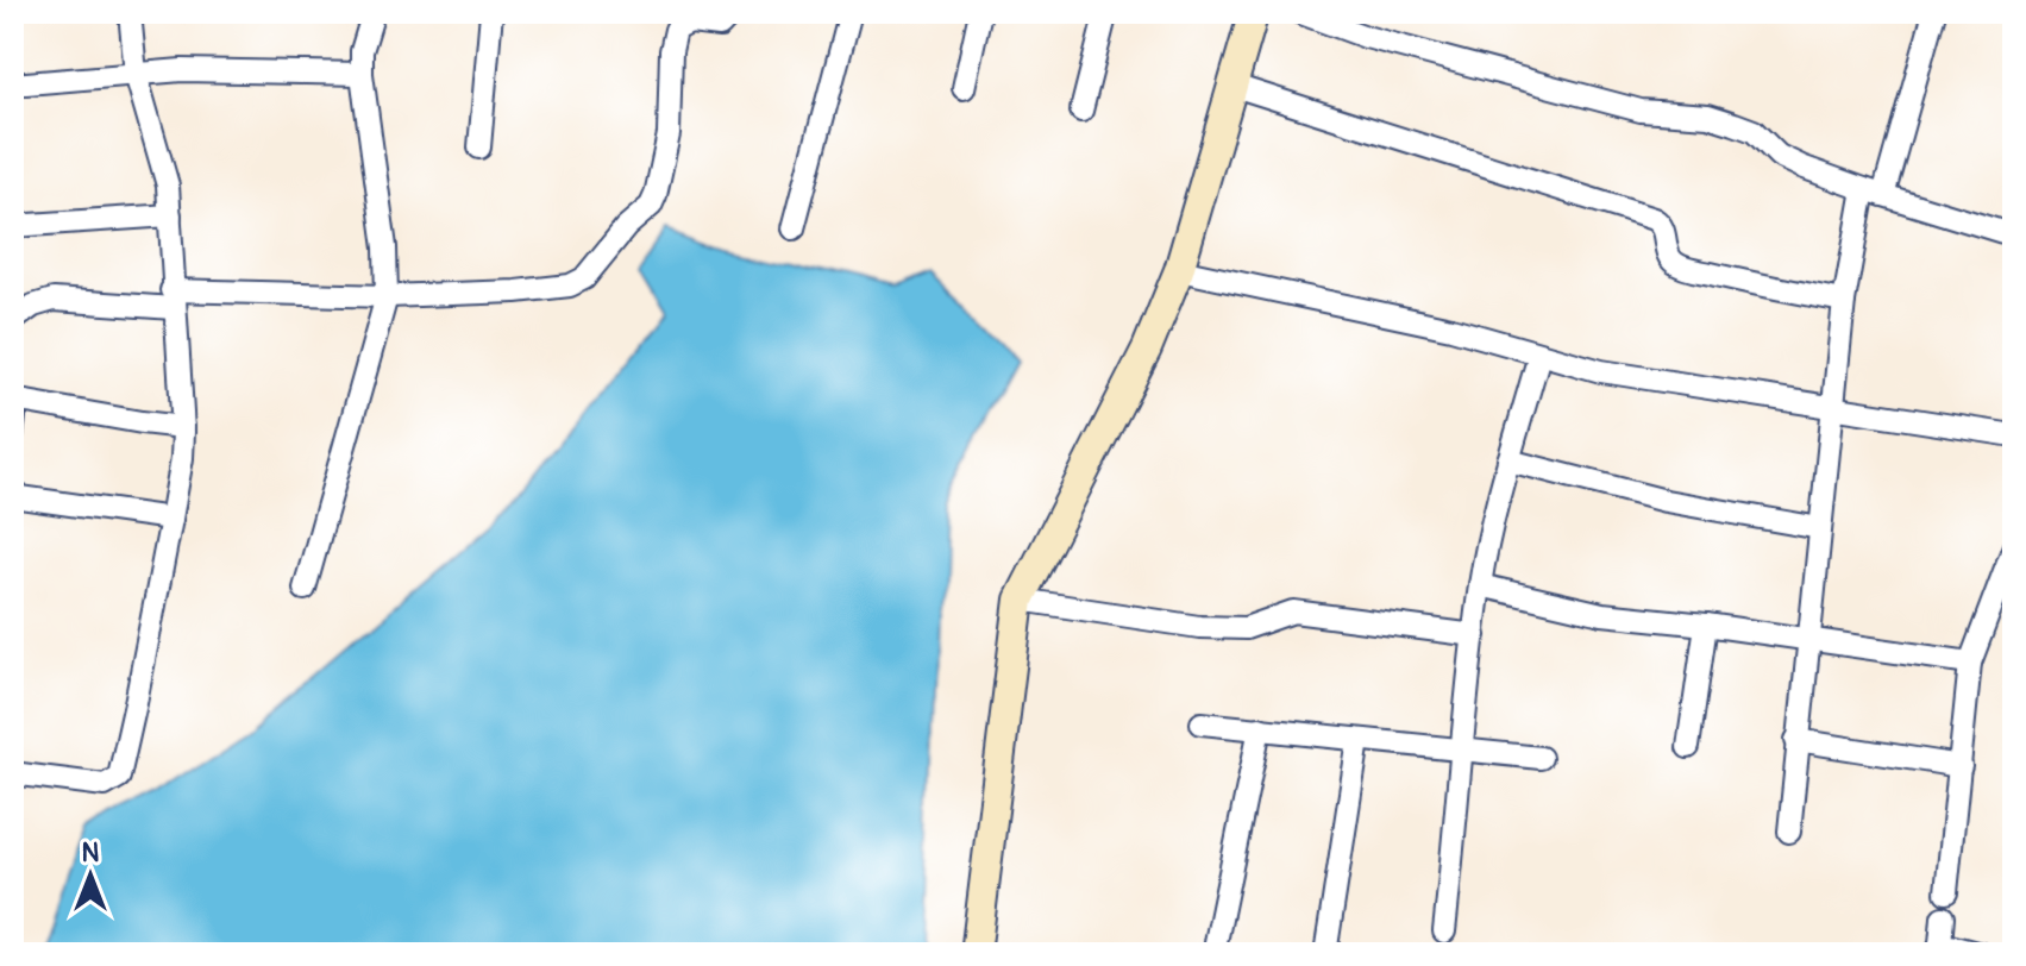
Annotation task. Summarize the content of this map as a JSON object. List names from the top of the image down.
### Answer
{
  "north": "top"
}
